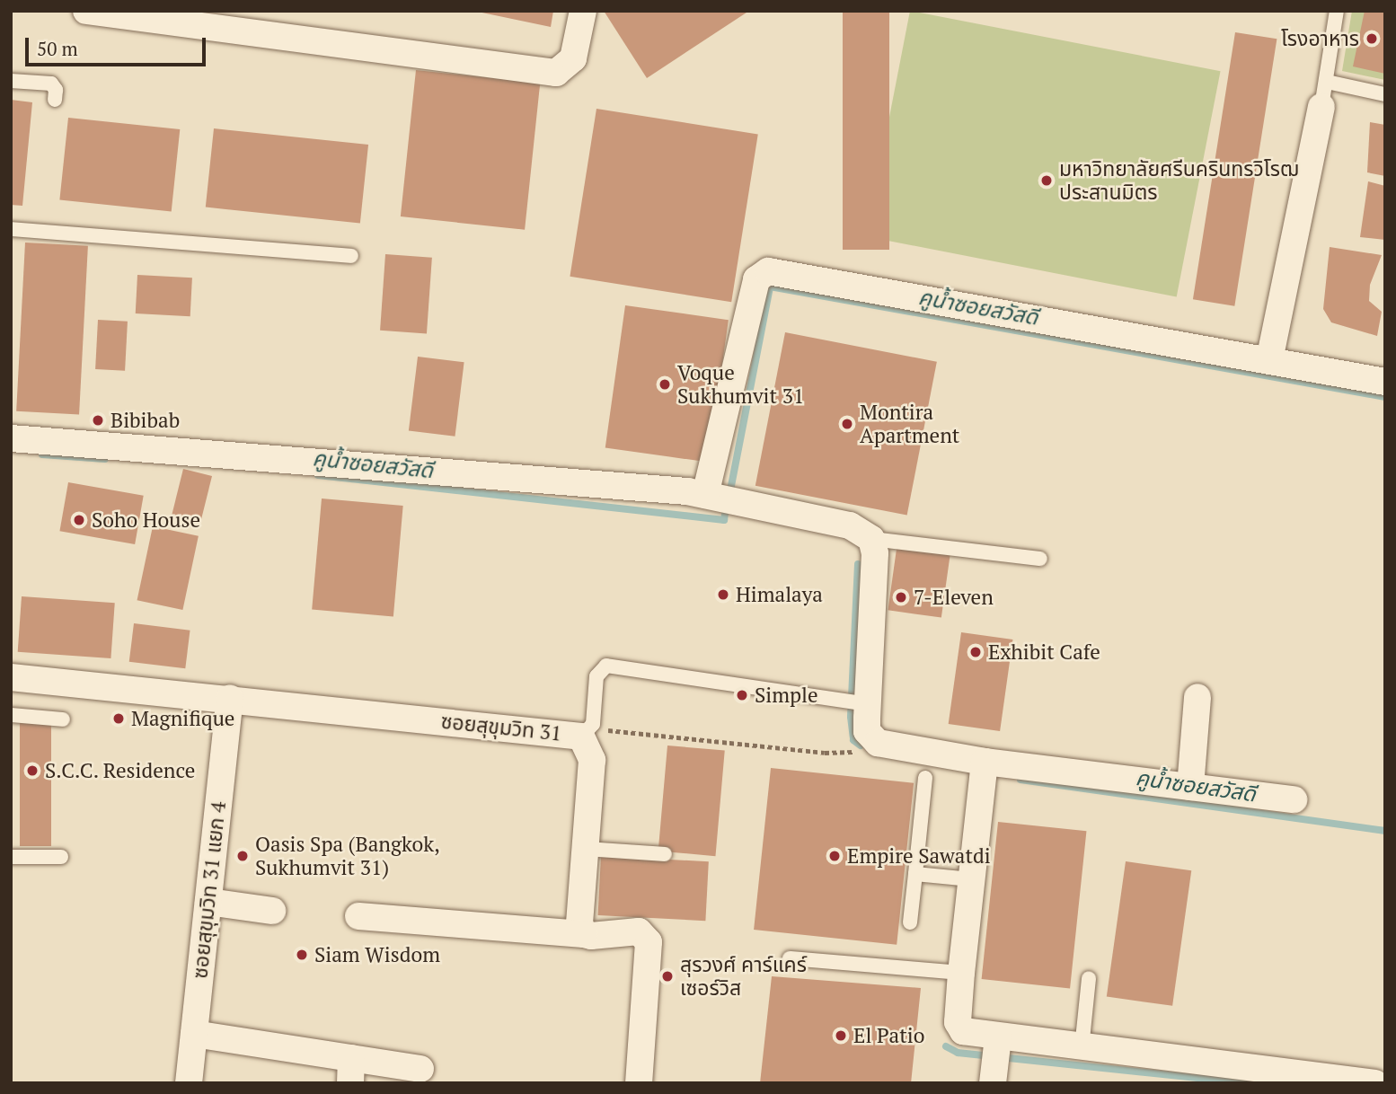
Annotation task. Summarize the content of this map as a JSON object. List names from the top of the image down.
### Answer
{
  "streets": {
    "street": ["ซอยสุขุมวิท 31", "ซอยสุขุมวิท 31 แยก 4"]
  },
  "crossings": [
    ["ซอยสุขุมวิท 31", "ซอยสุขุมวิท 31 แยก 4"]
  ],
  "water": ["คูน้ำซอยสวัสดี"],
  "places": [
    "โรงอาหาร",
    "มหาวิทยาลัยศรีนครินทรวิโรฒ ประสานมิตร",
    "Voque Sukhumvit 31",
    "Bibibab",
    "Montira Apartment",
    "Soho House",
    "Himalaya",
    "7-Eleven",
    "Exhibit Cafe",
    "Simple",
    "Magnifique",
    "S.C.C. Residence",
    "Oasis Spa (Bangkok, Sukhumvit 31)",
    "Empire Sawatdi",
    "Siam Wisdom",
    "สุรวงศ์ คาร์แคร์ เซอร์วิส",
    "El Patio"
  ],
  "scale_bar": "50 m"
}
